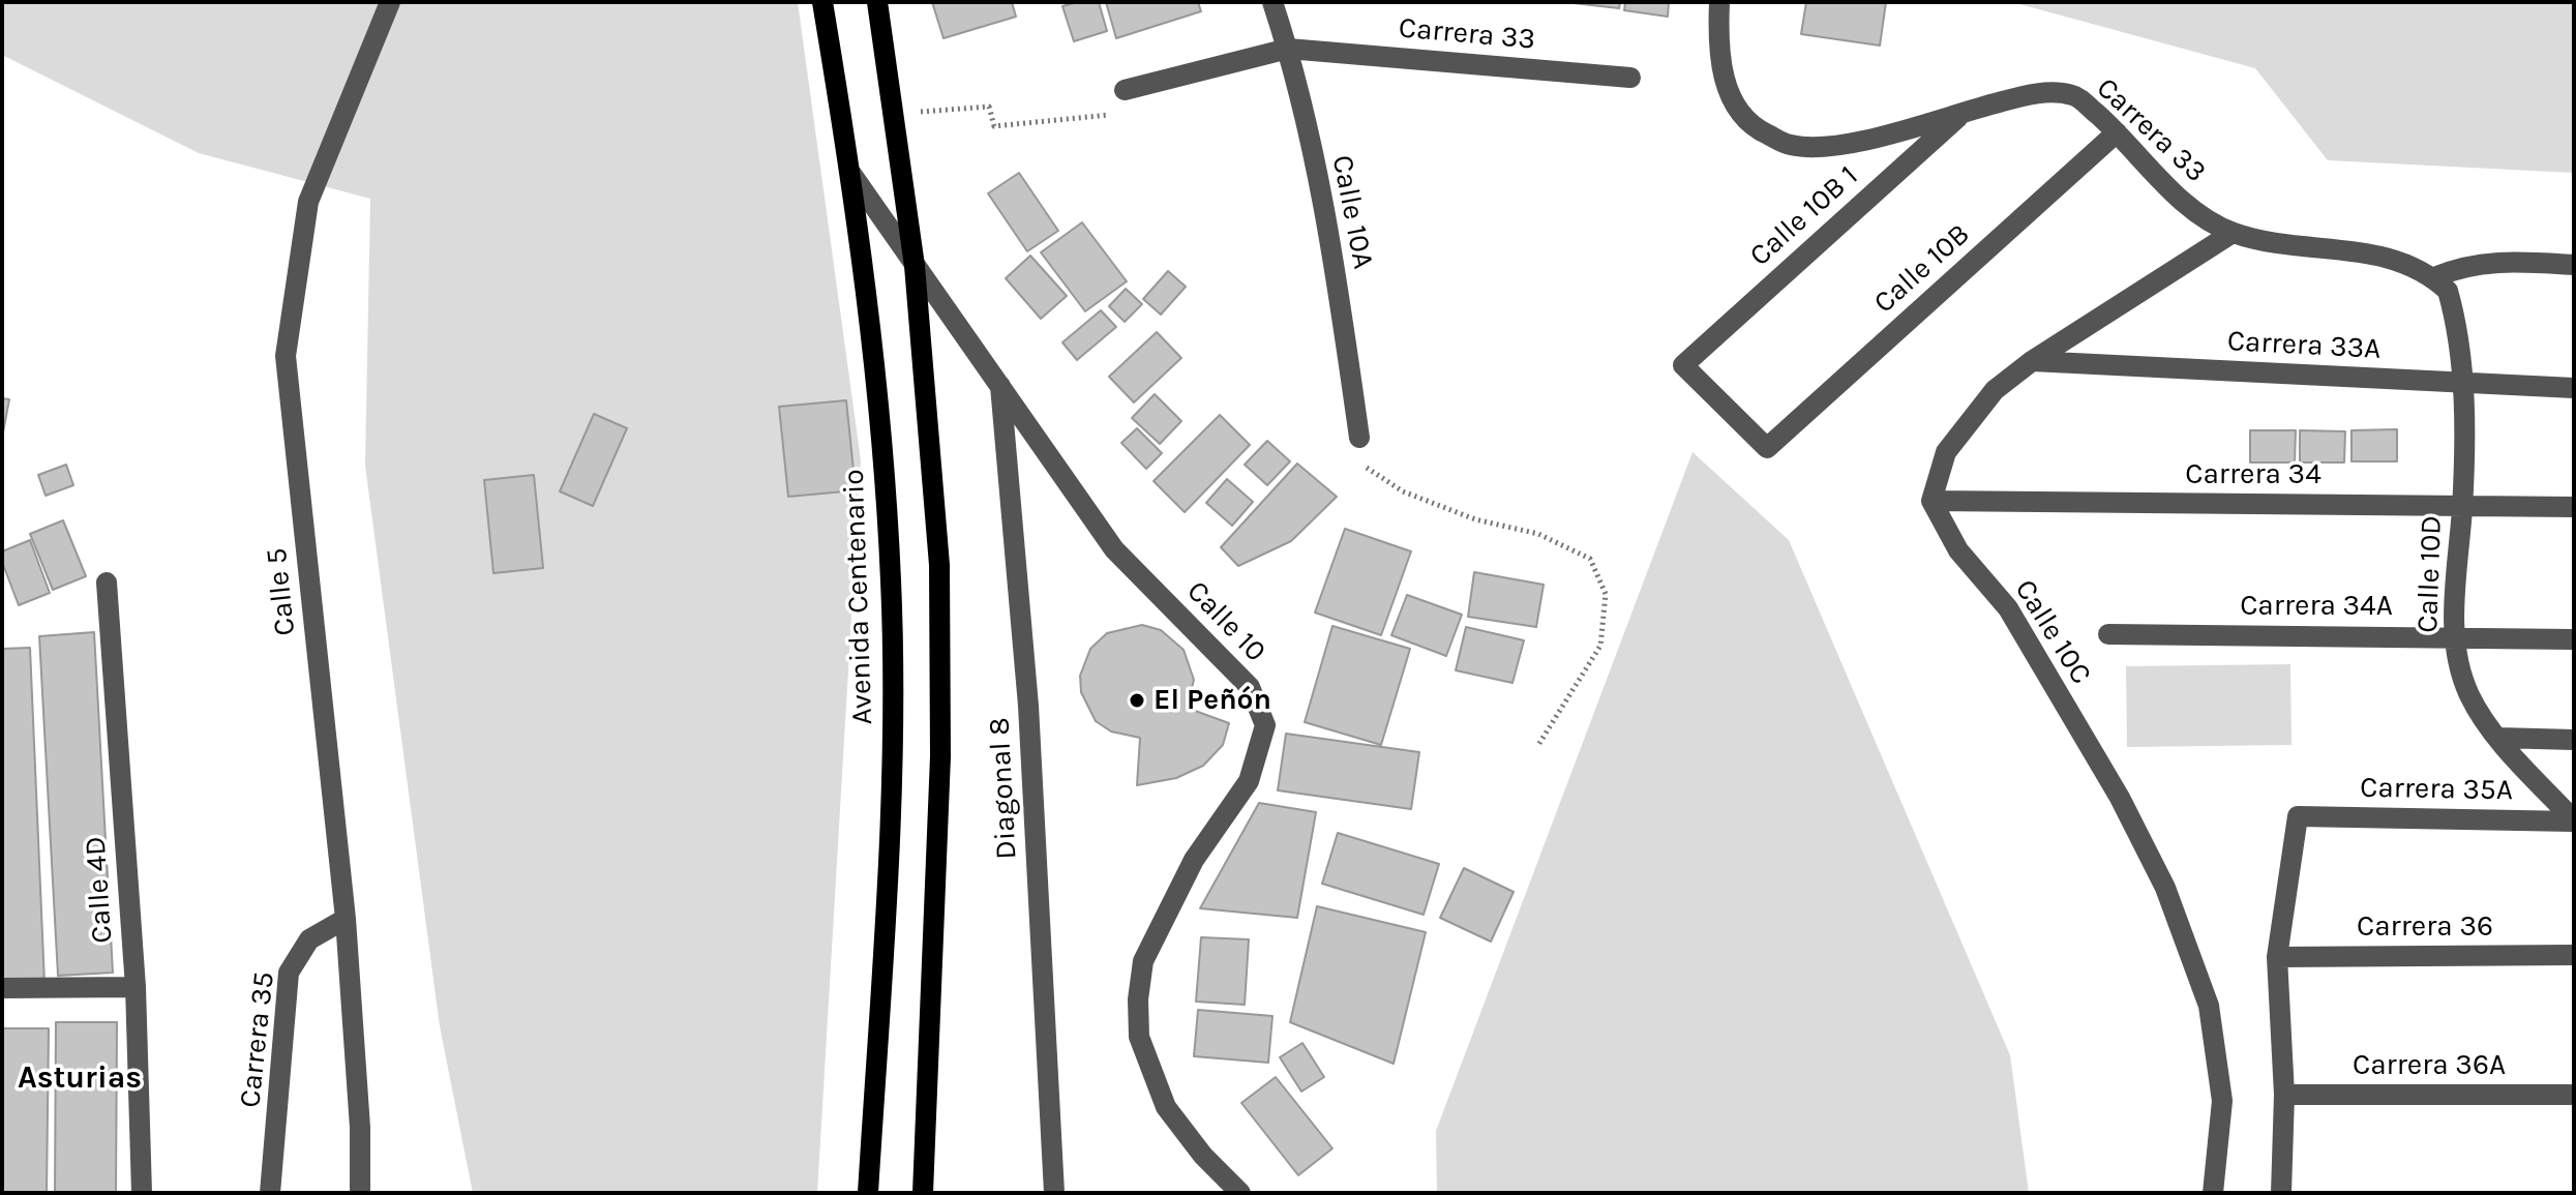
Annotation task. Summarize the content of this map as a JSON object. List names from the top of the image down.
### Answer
{
  "streets": {
    "main road": ["Avenida Centenario"],
    "street": [
      "Carrera 33",
      "Calle 10A",
      "Calle 10B 1",
      "Calle 10B",
      "Carrera 33A",
      "Carrera 34",
      "Calle 10D",
      "Calle 5",
      "Carrera 34A",
      "Calle 10",
      "Calle 10C",
      "Diagonal 8",
      "Carrera 35A",
      "Calle 4D",
      "Carrera 36",
      "Carrera 35",
      "Carrera 36A"
    ]
  },
  "crossings": [
    ["Carrera 33", "Calle 10A"],
    ["Carrera 33", "Calle 10B 1"],
    ["Carrera 33", "Calle 10B"],
    ["Carrera 33", "Calle 10D"],
    ["Calle 10B 1", "Calle 10B"],
    ["Carrera 33A", "Calle 10D"],
    ["Carrera 34", "Calle 10D"],
    ["Carrera 34", "Calle 10C"],
    ["Calle 10D", "Carrera 34A"],
    ["Calle 10D", "Carrera 35A"],
    ["Calle 5", "Carrera 35"],
    ["Avenida Centenario", "Calle 10"],
    ["Calle 10", "Diagonal 8"],
    ["Carrera 35A", "Carrera 36"]
  ],
  "districts": ["Asturias"],
  "places": ["El Peñón"]
}
